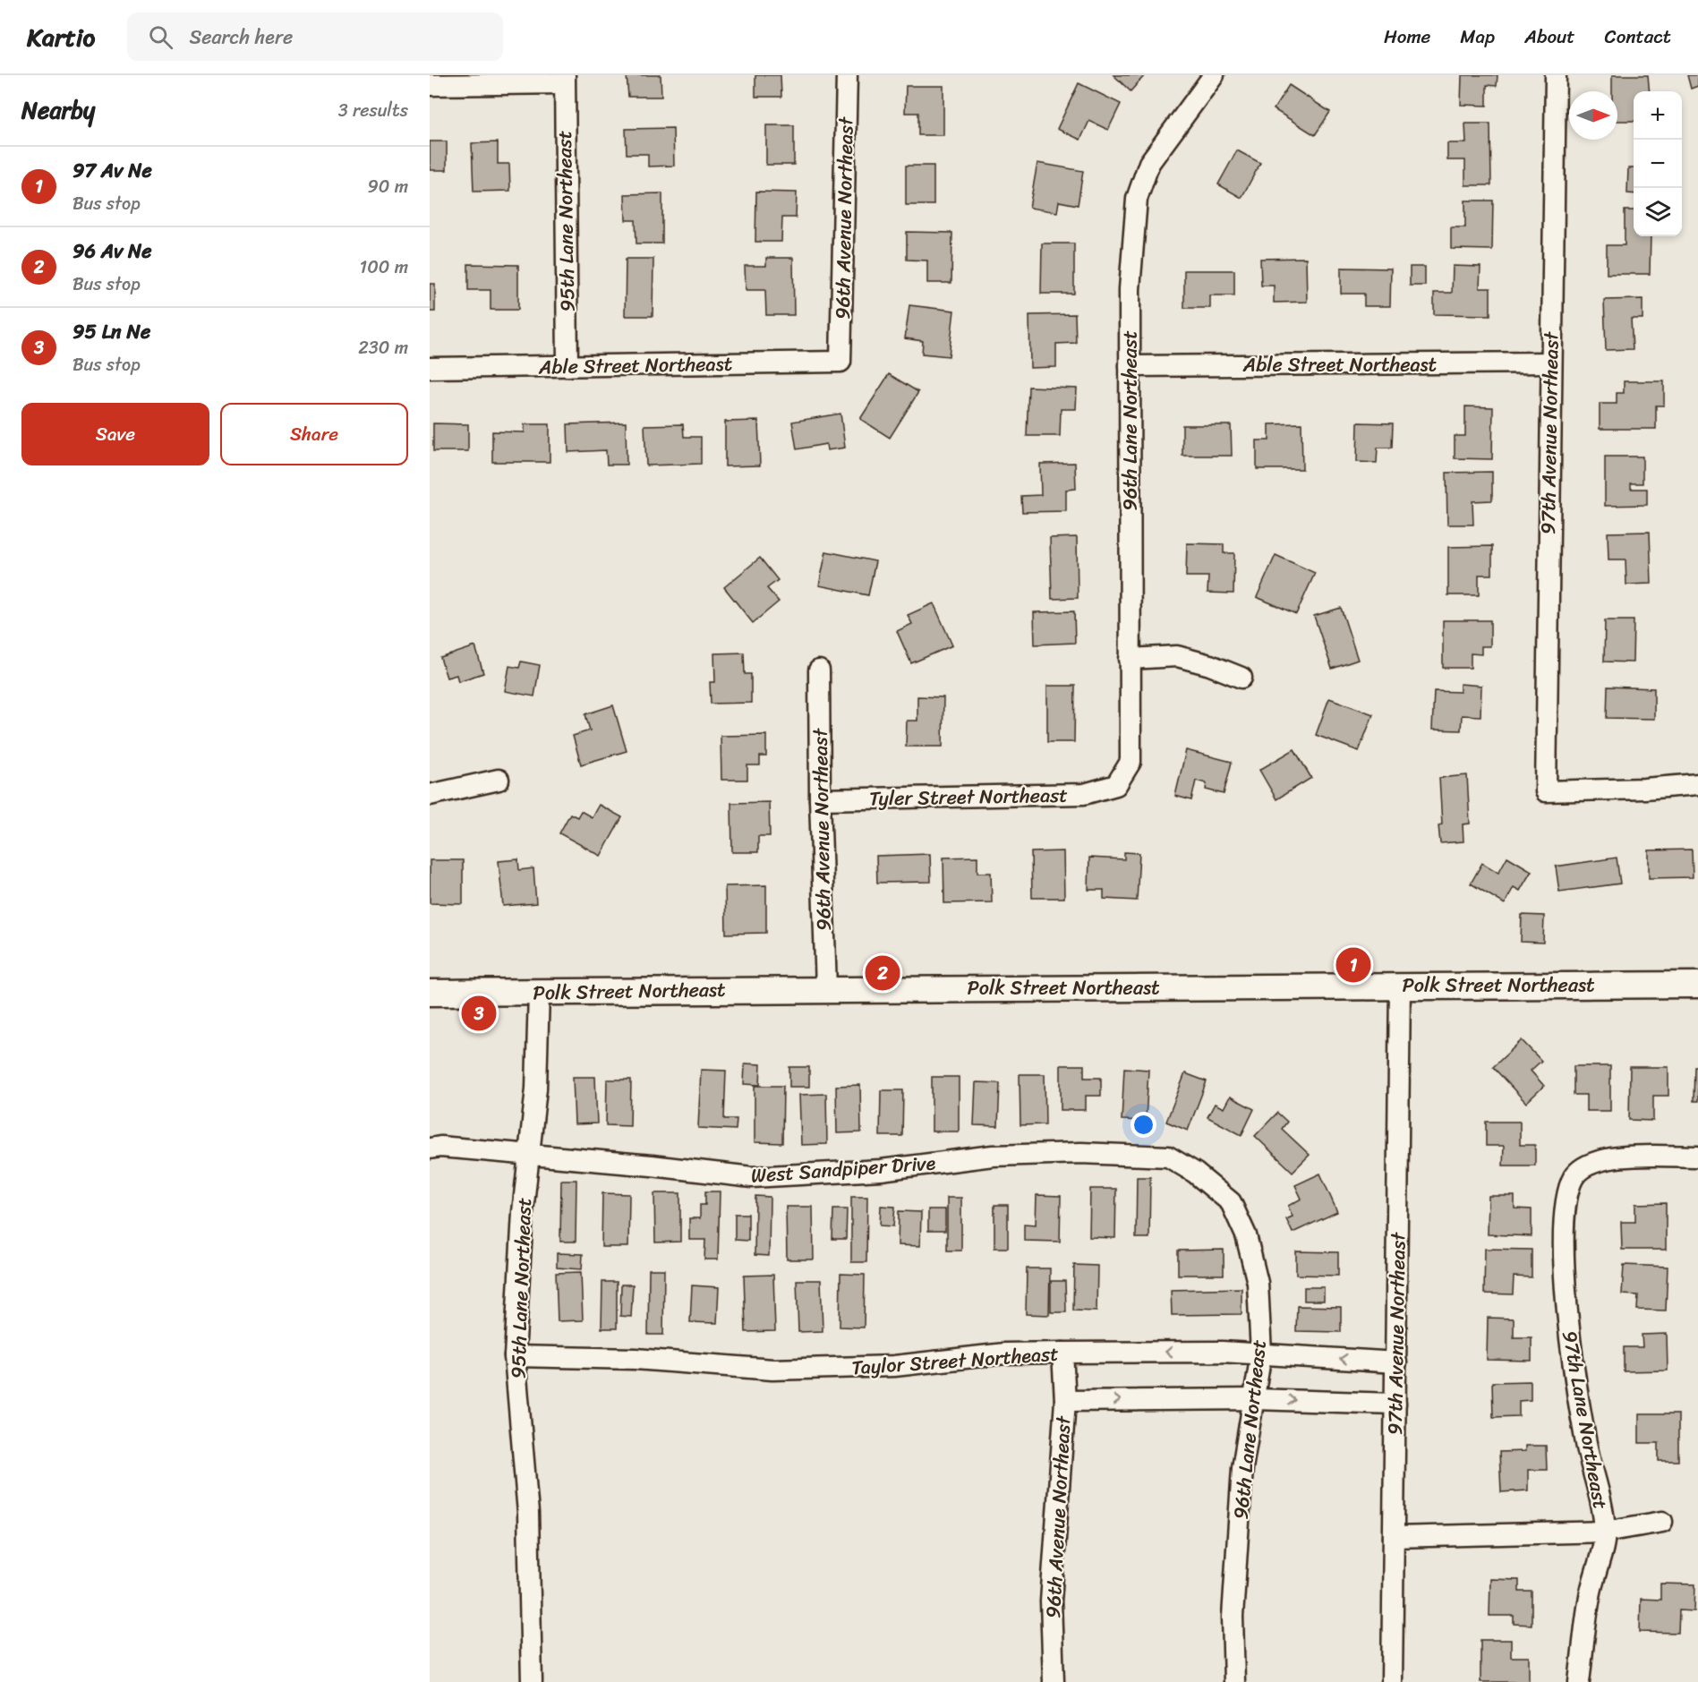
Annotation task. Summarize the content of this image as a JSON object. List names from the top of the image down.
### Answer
{
  "streets": {
    "street": [
      "96th Avenue Northeast",
      "95th Lane Northeast",
      "Able Street Northeast",
      "96th Lane Northeast",
      "97th Avenue Northeast",
      "Tyler Street Northeast",
      "Polk Street Northeast",
      "West Sandpiper Drive",
      "Taylor Street Northeast",
      "97th Lane Northeast"
    ]
  },
  "crossings": [
    ["96th Avenue Northeast", "Able Street Northeast"],
    ["96th Avenue Northeast", "Tyler Street Northeast"],
    ["96th Avenue Northeast", "Polk Street Northeast"],
    ["96th Avenue Northeast", "Taylor Street Northeast"],
    ["95th Lane Northeast", "Able Street Northeast"],
    ["95th Lane Northeast", "Polk Street Northeast"],
    ["95th Lane Northeast", "West Sandpiper Drive"],
    ["95th Lane Northeast", "Taylor Street Northeast"],
    ["Able Street Northeast", "96th Lane Northeast"],
    ["Able Street Northeast", "97th Avenue Northeast"],
    ["96th Lane Northeast", "Tyler Street Northeast"],
    ["96th Lane Northeast", "West Sandpiper Drive"],
    ["96th Lane Northeast", "Taylor Street Northeast"],
    ["97th Avenue Northeast", "Polk Street Northeast"],
    ["97th Avenue Northeast", "Taylor Street Northeast"]
  ],
  "north": "right",
  "page": {
    "header": "Kartio",
    "search": "Search here",
    "nav": [
      "Home",
      "Map",
      "About",
      "Contact"
    ],
    "heading": ["Nearby", "3 results"],
    "map_buttons": ["+", "−"],
    "list": [
      {
        "mark": "1",
        "name": "97 Av Ne",
        "note": "Bus stop",
        "value": "90 m"
      },
      {
        "mark": "2",
        "name": "96 Av Ne",
        "note": "Bus stop",
        "value": "100 m"
      },
      {
        "mark": "3",
        "name": "95 Ln Ne",
        "note": "Bus stop",
        "value": "230 m"
      }
    ],
    "buttons": ["Save", "Share"],
    "pins": ["1", "2", "3"]
  }
}
